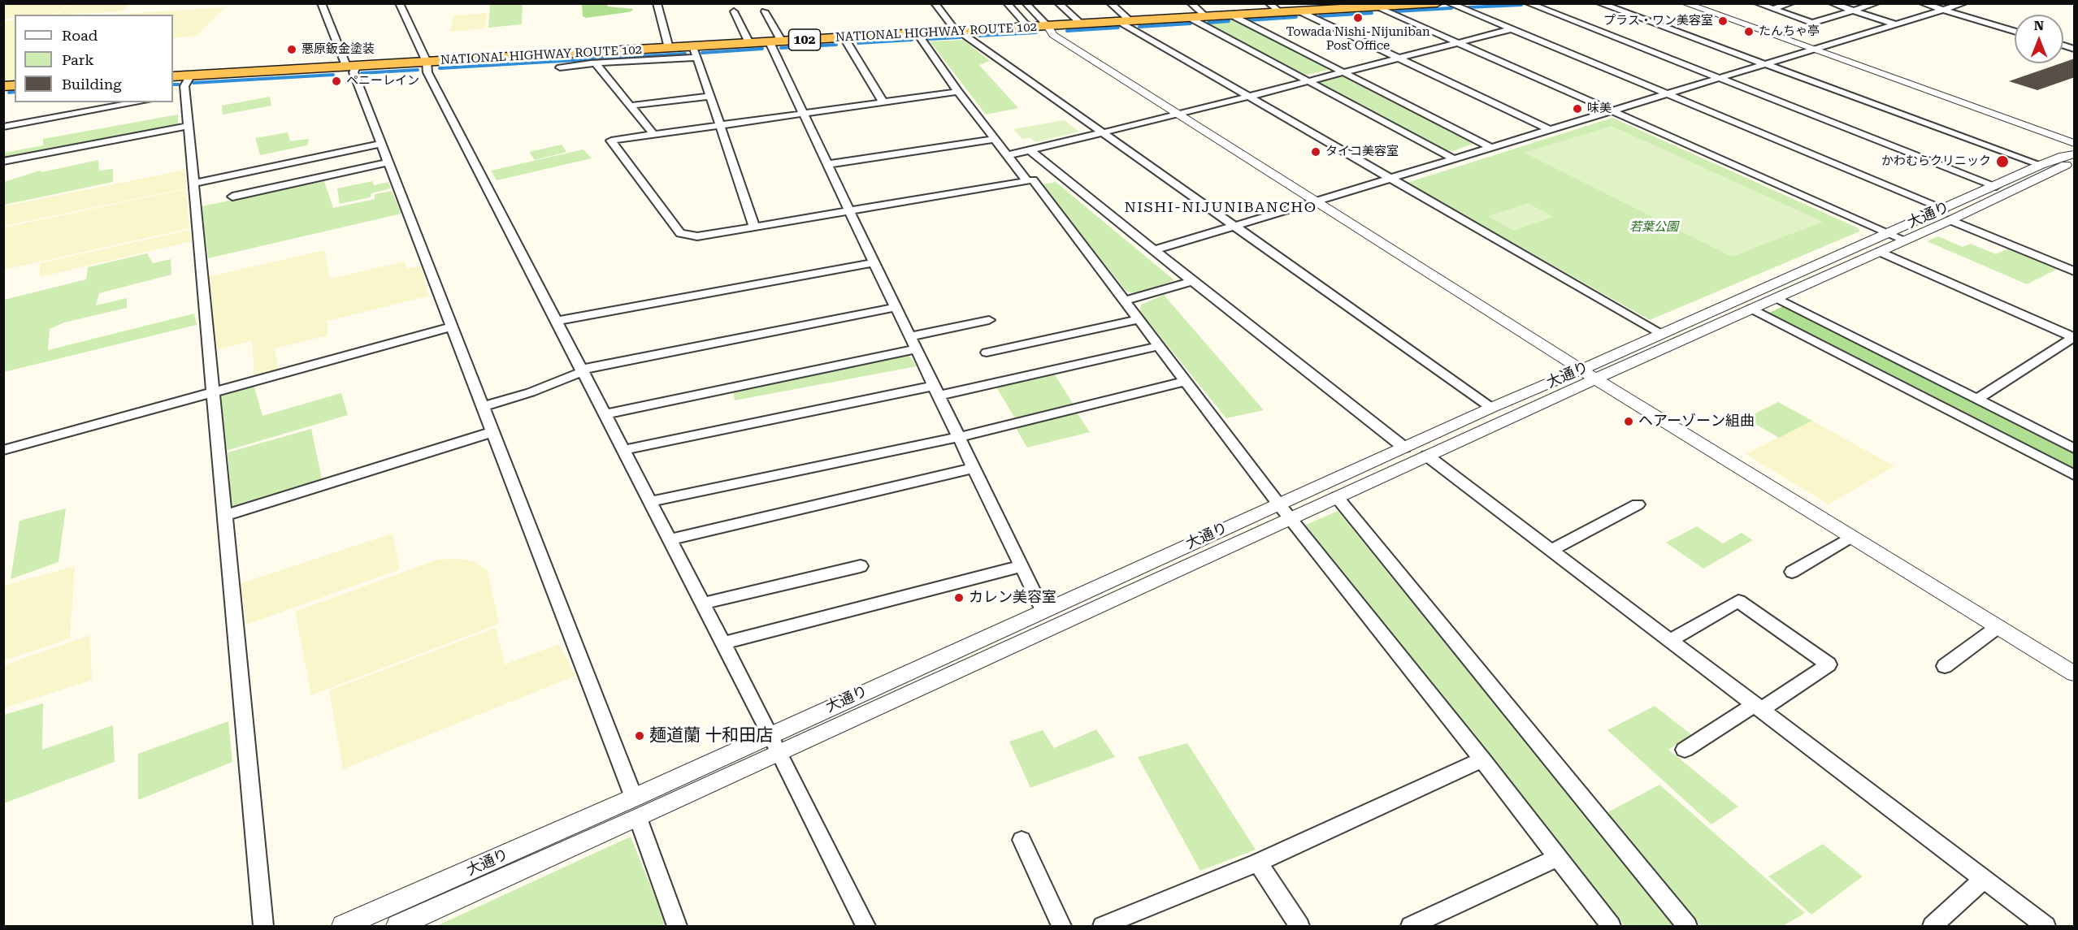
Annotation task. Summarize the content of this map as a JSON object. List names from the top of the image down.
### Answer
{
  "streets": {
    "highway": ["NATIONAL HIGHWAY ROUTE 102", "102"],
    "street": ["大通り"]
  },
  "districts": ["NISHI-NIJUNIBANCHO"],
  "parks": ["若葉公園"],
  "places": [
    "Towada Nishi-Nijuniban Post Office",
    "プラス・ワン美容室",
    "たんちゃ亭",
    "悪原鈑金塗装",
    "ペニーレイン",
    "味美",
    "タイコ美容室",
    "かわむらクリニック",
    "ヘアーゾーン組曲",
    "カレン美容室",
    "麺道蘭 十和田店"
  ],
  "legend": ["Road", "Park", "Building"],
  "north": "top"
}
